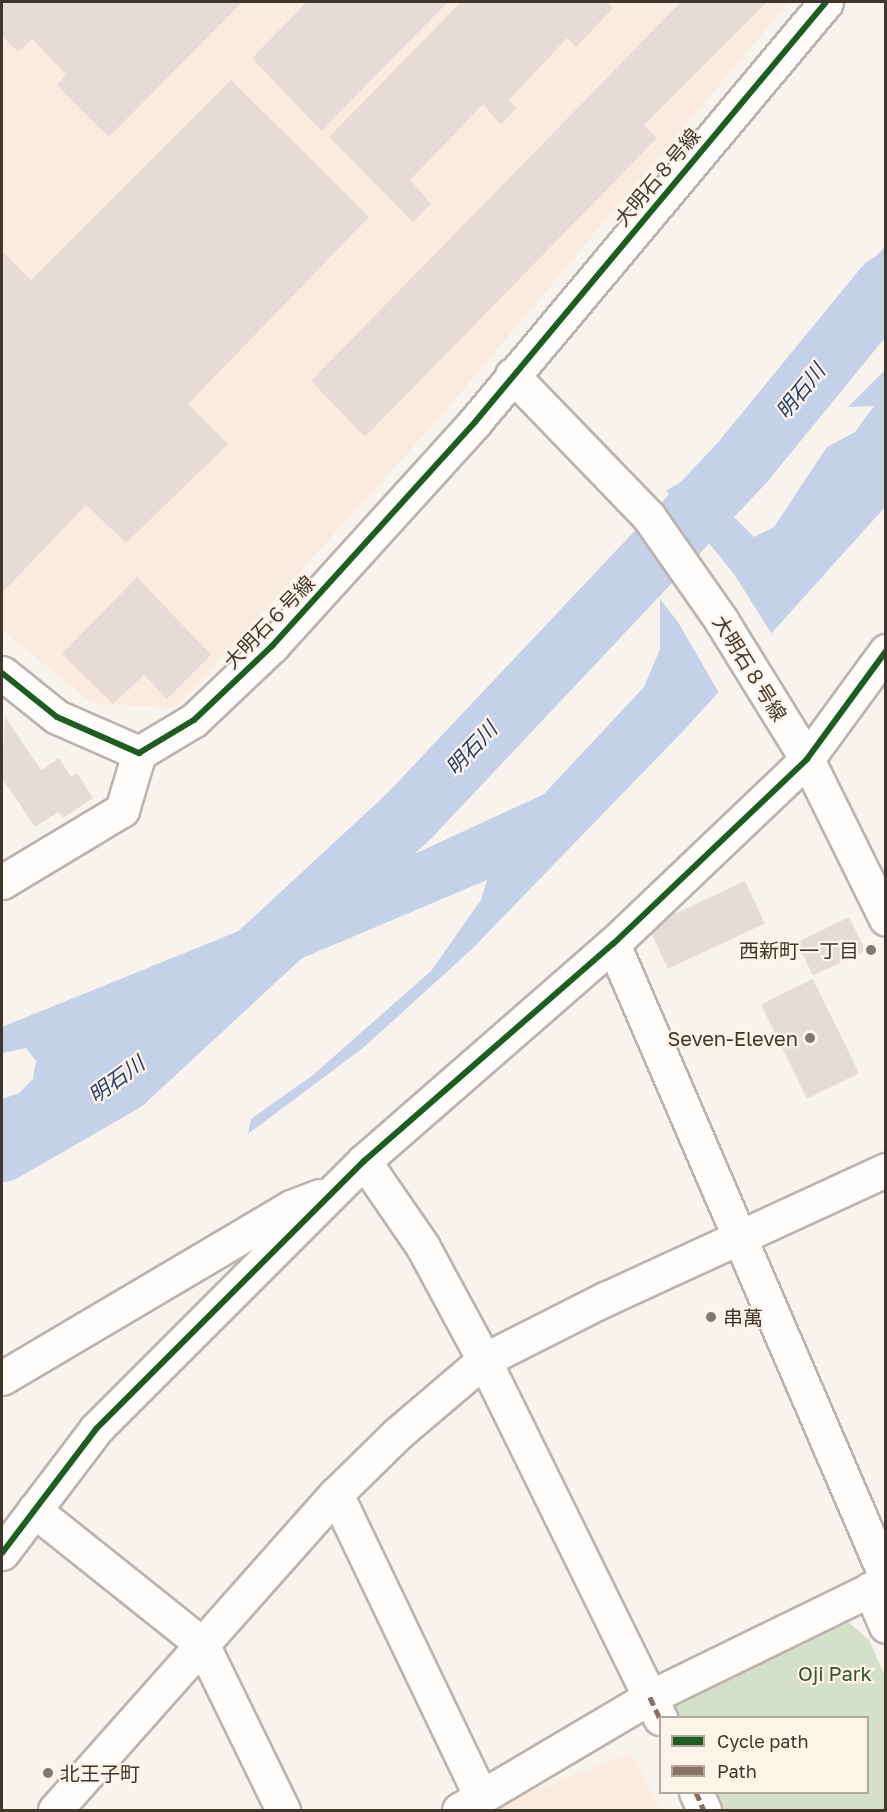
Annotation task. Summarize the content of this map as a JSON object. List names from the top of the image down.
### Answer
{
  "streets": {
    "street": ["大明石８号線", "大明石６号線"]
  },
  "crossings": [
    ["大明石８号線", "大明石６号線"]
  ],
  "water": ["明石川"],
  "parks": ["Oji Park"],
  "places": [
    "西新町一丁目",
    "Seven-Eleven",
    "串萬",
    "北王子町"
  ],
  "legend": ["Cycle path", "Path"]
}
